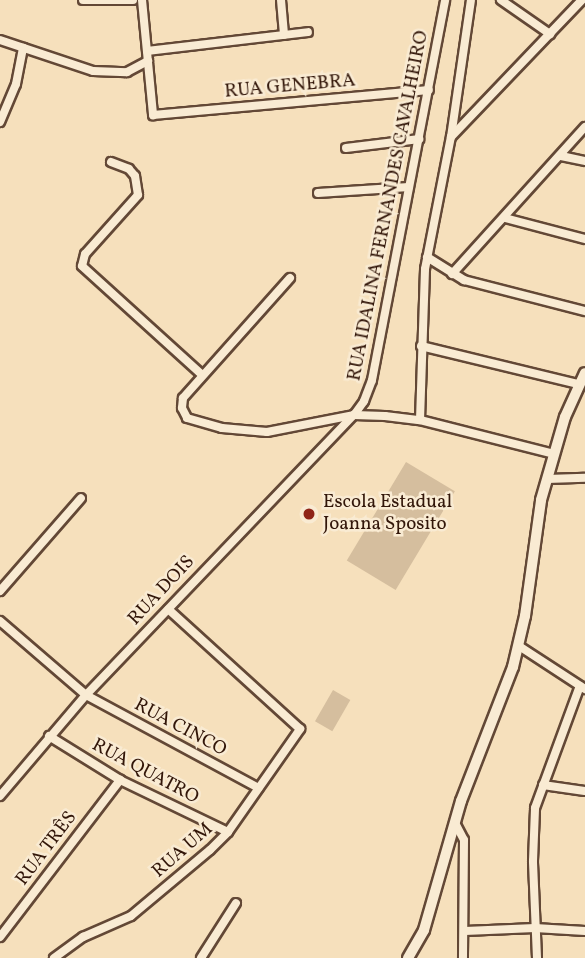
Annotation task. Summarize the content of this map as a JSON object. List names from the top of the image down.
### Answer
{
  "streets": {
    "street": [
      "RUA GENEBRA",
      "RUA IDALINA FERNANDES CAVALHEIRO",
      "RUA DOIS",
      "RUA CINCO",
      "RUA QUATRO",
      "RUA TRÊS",
      "RUA UM"
    ]
  },
  "crossings": [
    ["RUA GENEBRA", "RUA IDALINA FERNANDES CAVALHEIRO"],
    ["RUA IDALINA FERNANDES CAVALHEIRO", "RUA DOIS"],
    ["RUA DOIS", "RUA CINCO"],
    ["RUA DOIS", "RUA QUATRO"],
    ["RUA DOIS", "RUA UM"],
    ["RUA CINCO", "RUA UM"],
    ["RUA QUATRO", "RUA TRÊS"],
    ["RUA QUATRO", "RUA UM"]
  ],
  "places": ["Escola Estadual Joanna Sposito"]
}
